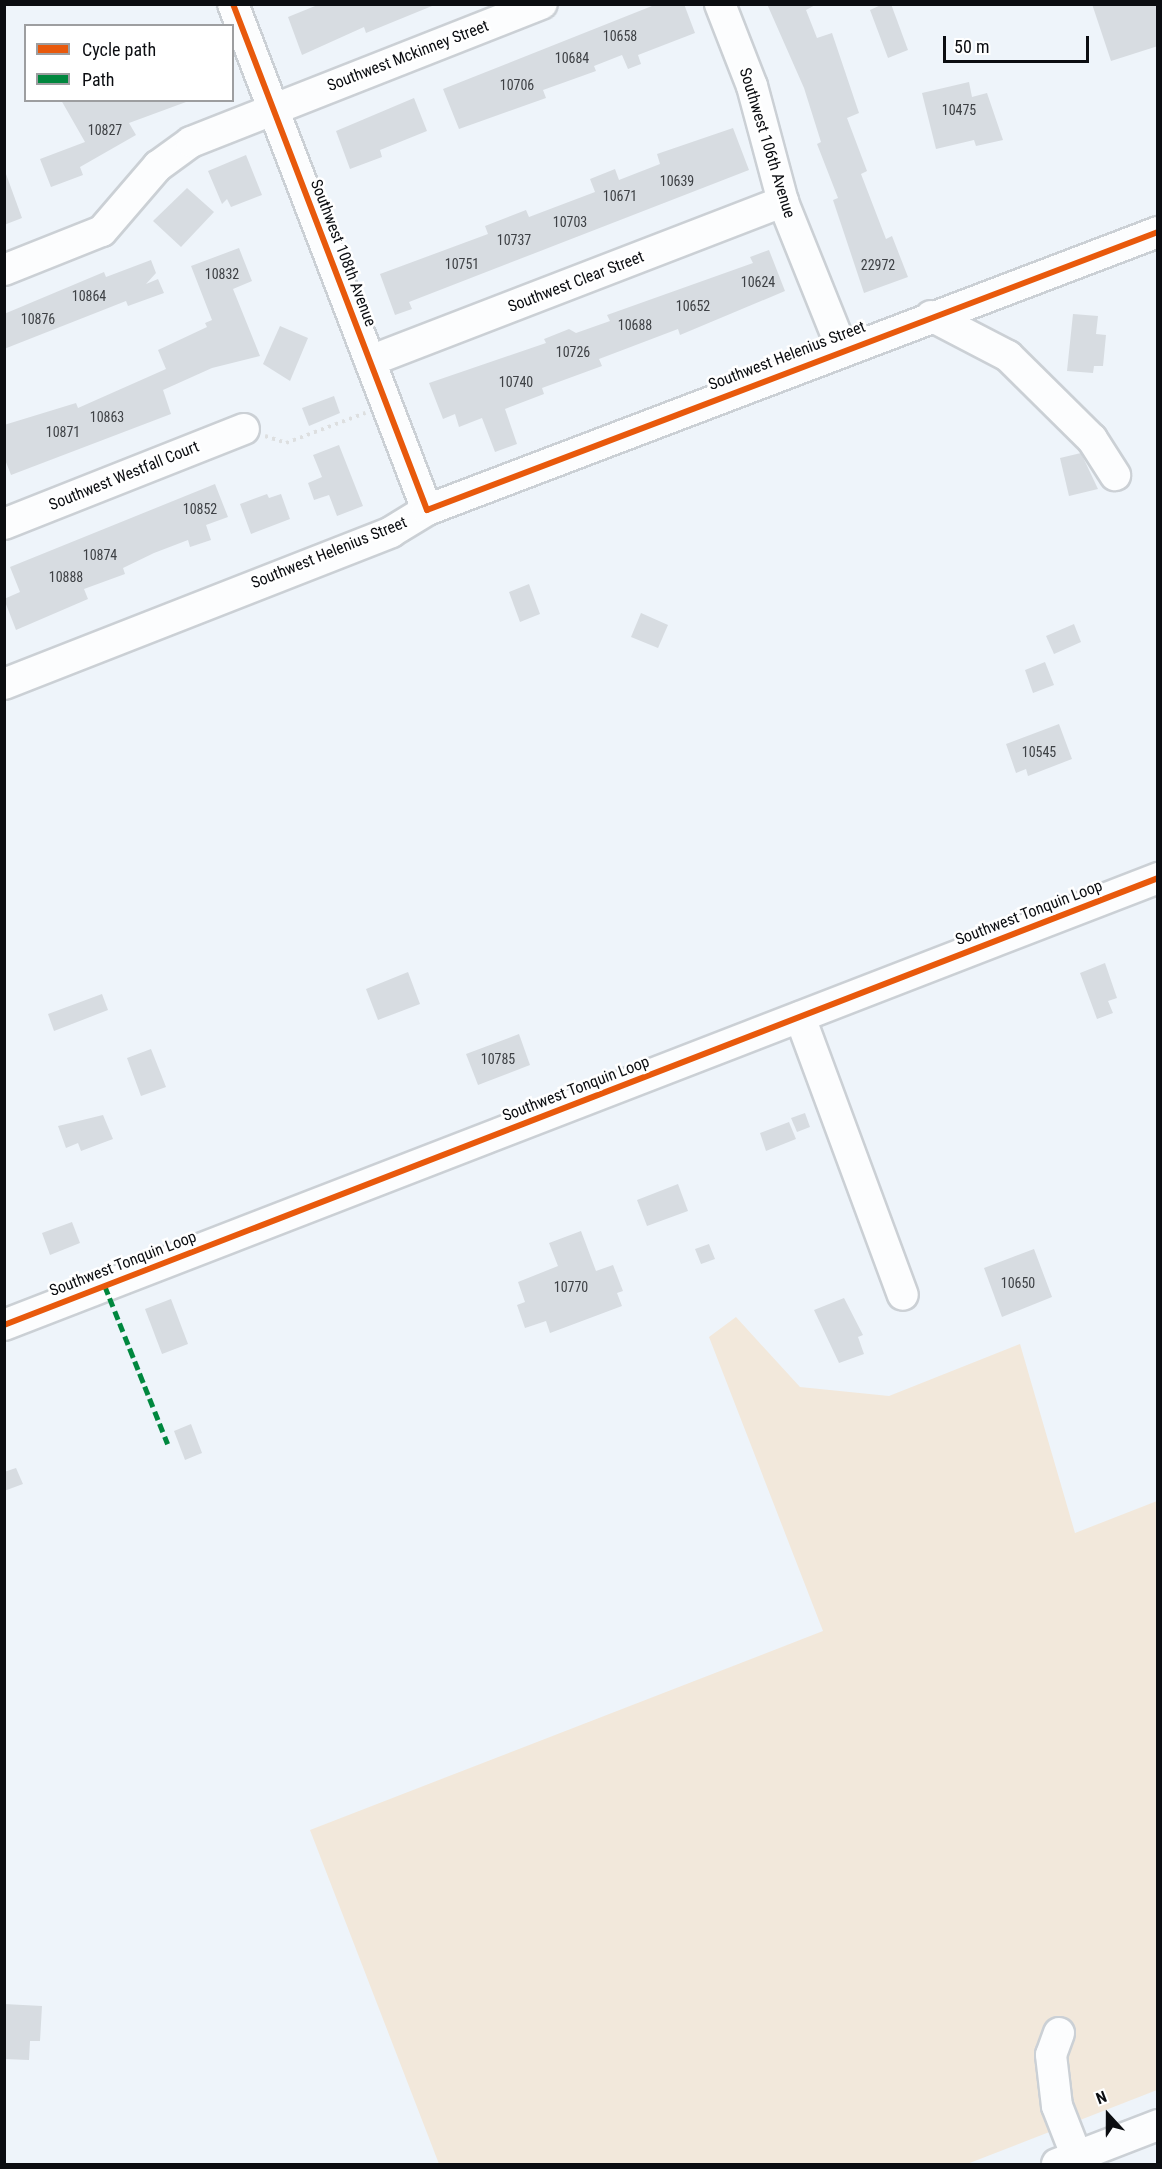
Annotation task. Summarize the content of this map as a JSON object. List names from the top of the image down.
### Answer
{
  "streets": {
    "street": [
      "Southwest Mckinney Street",
      "Southwest 106th Avenue",
      "Southwest 108th Avenue",
      "Southwest Clear Street",
      "Southwest Helenius Street",
      "Southwest Westfall Court",
      "Southwest Tonquin Loop"
    ]
  },
  "crossings": [
    ["Southwest Mckinney Street", "Southwest 108th Avenue"],
    ["Southwest 106th Avenue", "Southwest Clear Street"],
    ["Southwest 106th Avenue", "Southwest Helenius Street"],
    ["Southwest 108th Avenue", "Southwest Clear Street"],
    ["Southwest 108th Avenue", "Southwest Helenius Street"]
  ],
  "house_numbers": [
    "10658",
    "10684",
    "10706",
    "10475",
    "10827",
    "10639",
    "10671",
    "10703",
    "10737",
    "10751",
    "22972",
    "10832",
    "10624",
    "10864",
    "10652",
    "10876",
    "10688",
    "10726",
    "10740",
    "10863",
    "10871",
    "10852",
    "10874",
    "10888",
    "10545",
    "10785",
    "10650",
    "10770"
  ],
  "legend": ["Cycle path", "Path"],
  "scale_bar": "50 m",
  "north": "top"
}
